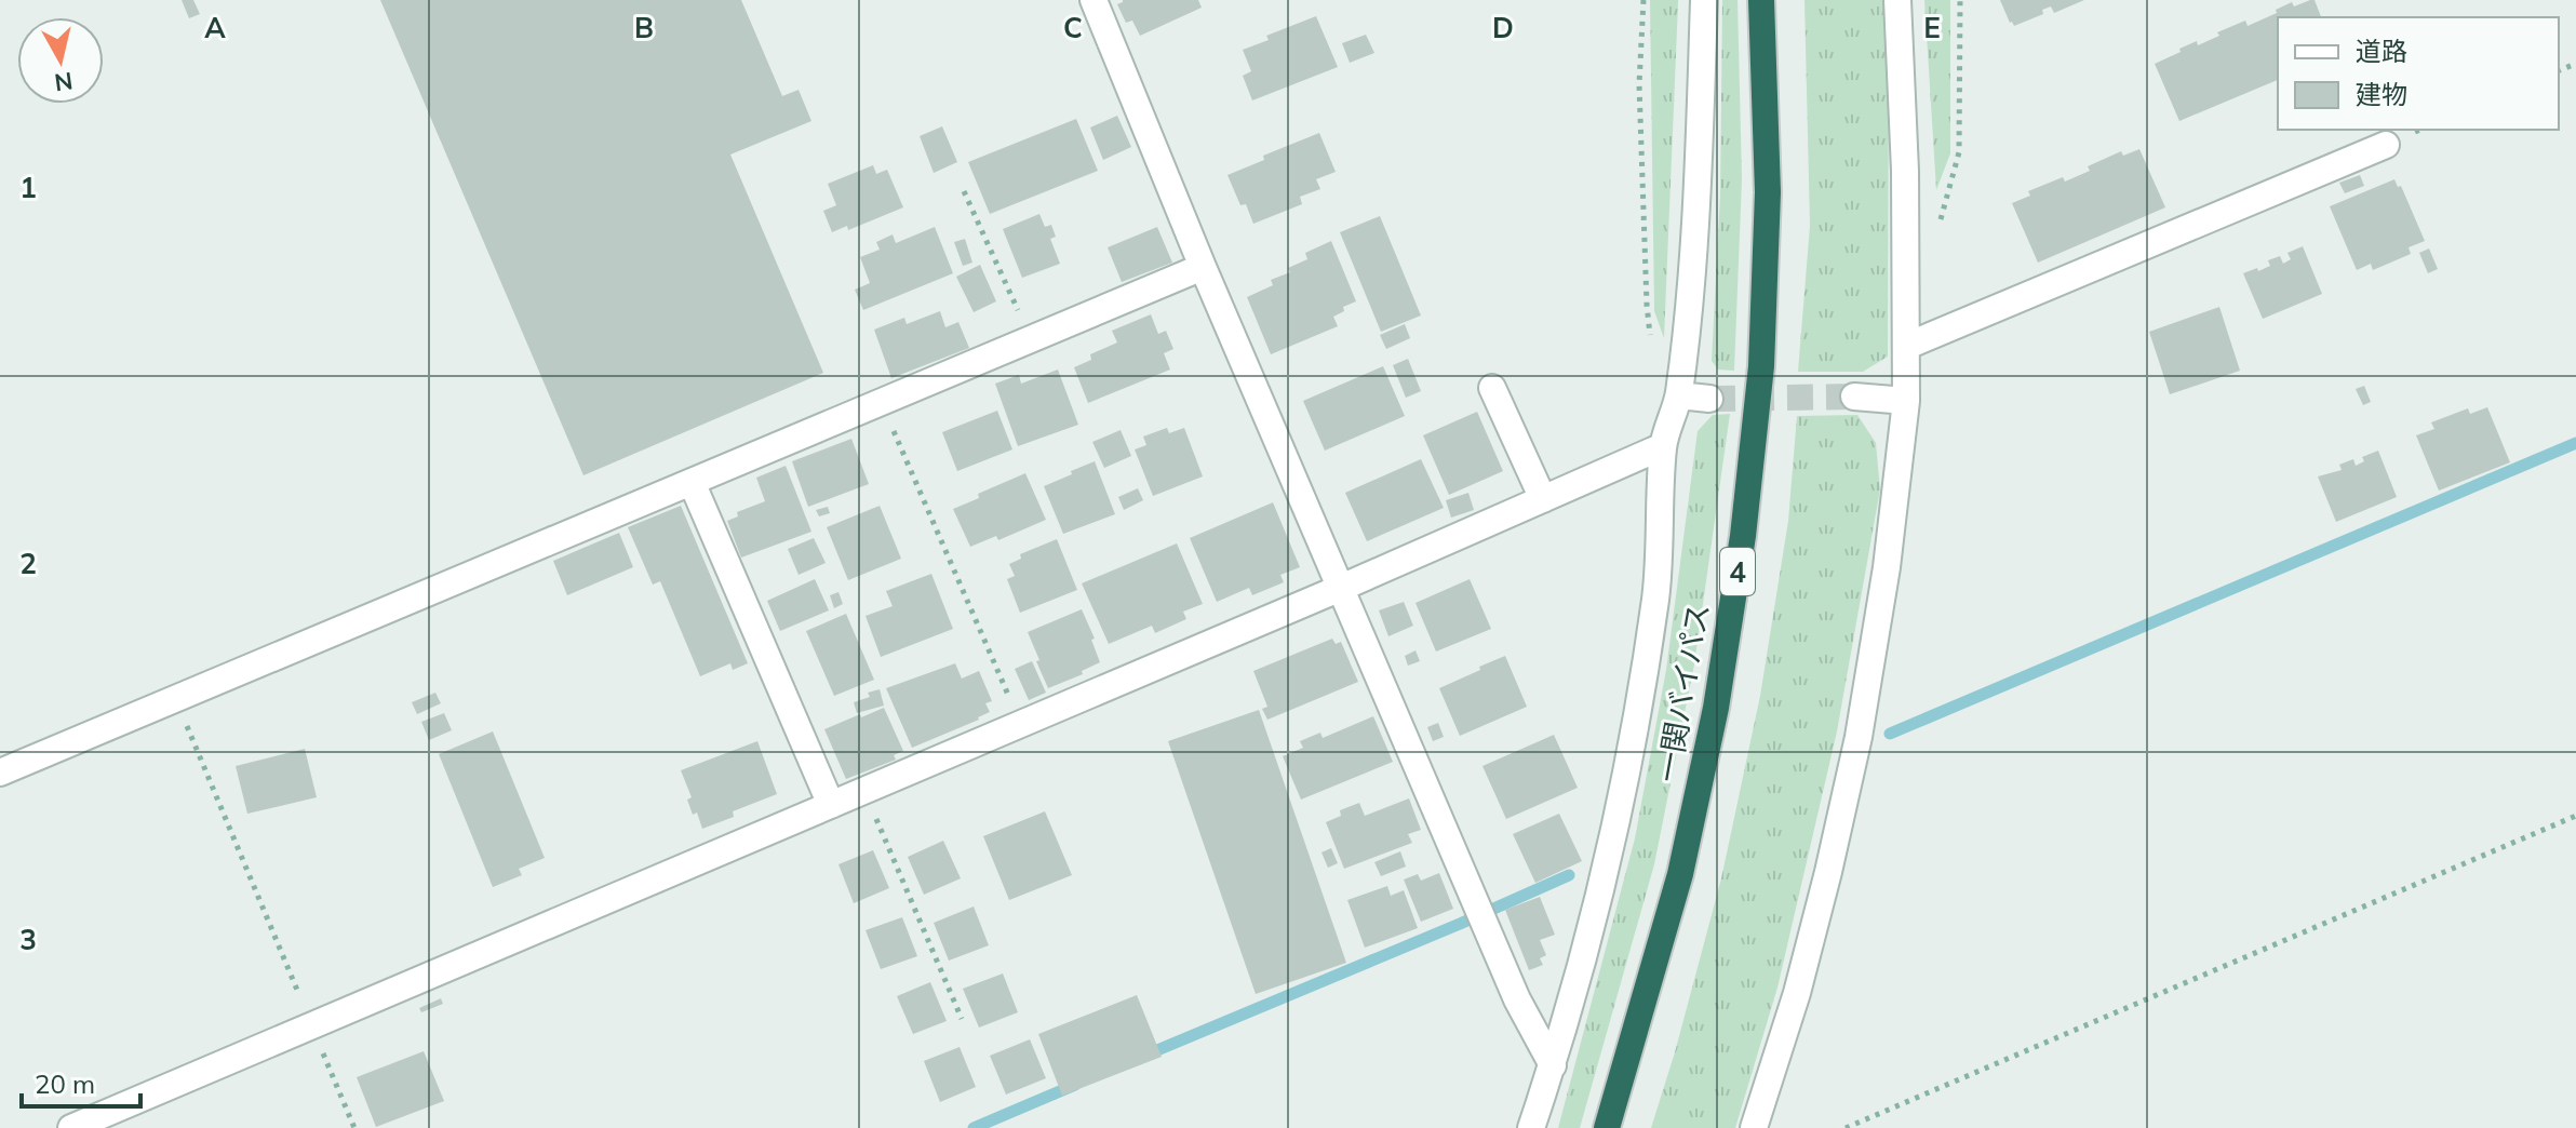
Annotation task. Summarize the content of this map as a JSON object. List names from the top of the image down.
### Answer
{
  "streets": {
    "highway": ["4", "一関バイパス"]
  },
  "legend": ["道路", "建物"],
  "scale_bar": "20 m",
  "north": "bottom",
  "grid": {
    "columns": [
      "A",
      "B",
      "C",
      "D",
      "E"
    ],
    "rows": ["1", "2", "3"]
  }
}
